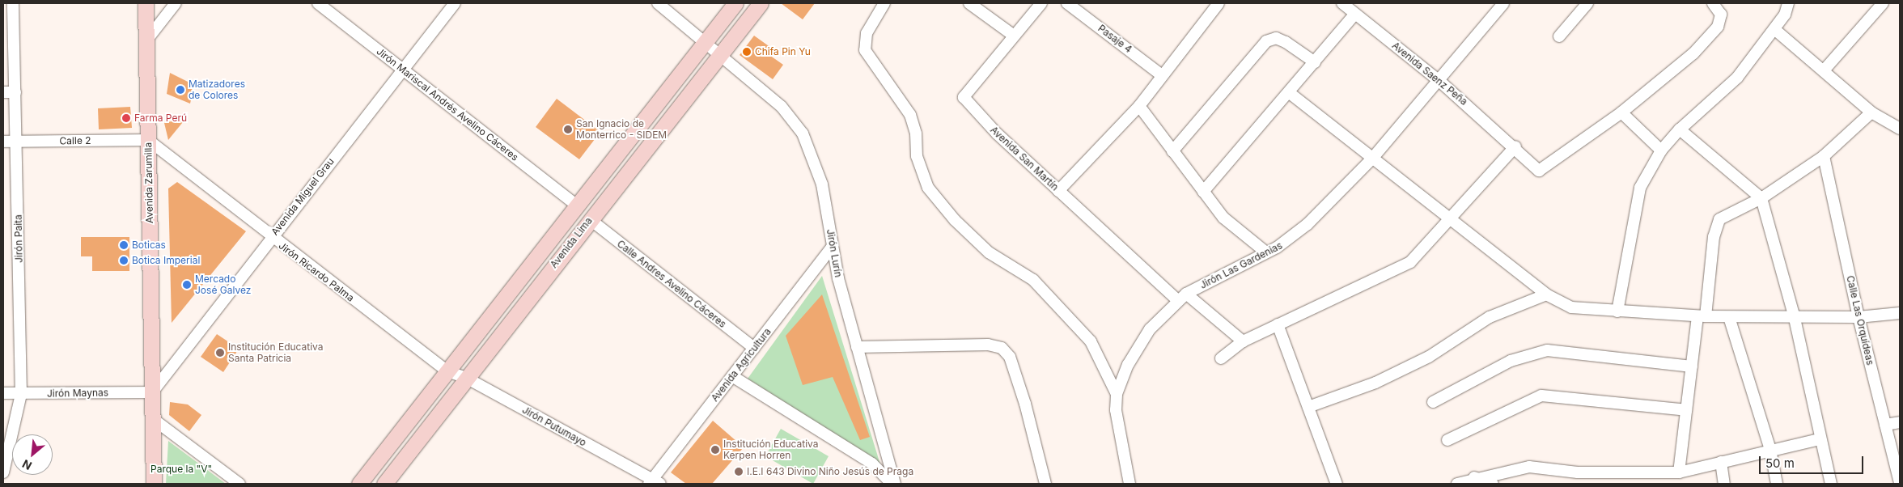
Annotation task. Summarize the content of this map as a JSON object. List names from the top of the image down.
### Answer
{
  "streets": {
    "main road": ["Avenida Zarumilla", "Avenida Lima"],
    "street": [
      "Pasaje 4",
      "Avenida Saenz Peña",
      "Jirón Mariscal Andrés Avelino Cáceres",
      "Calle 2",
      "Avenida San Martín",
      "Avenida Miguel Grau",
      "Jirón Paita",
      "Jirón Lurín",
      "Jirón Las Gardenias",
      "Jirón Ricardo Palma",
      "Calle Andres Avelino Cáceres",
      "Calle Las Orquídeas",
      "Avenida Agricultura",
      "Jirón Maynas",
      "Jirón Putumayo"
    ]
  },
  "crossings": [
    ["Avenida Saenz Peña", "Jirón Las Gardenias"],
    ["Jirón Mariscal Andrés Avelino Cáceres", "Avenida Miguel Grau"],
    ["Jirón Mariscal Andrés Avelino Cáceres", "Avenida Lima"],
    ["Calle 2", "Avenida Zarumilla"],
    ["Calle 2", "Jirón Paita"],
    ["Calle 2", "Jirón Ricardo Palma"],
    ["Avenida San Martín", "Jirón Las Gardenias"],
    ["Avenida Zarumilla", "Avenida Miguel Grau"],
    ["Avenida Zarumilla", "Jirón Ricardo Palma"],
    ["Avenida Zarumilla", "Jirón Maynas"],
    ["Avenida Miguel Grau", "Jirón Ricardo Palma"],
    ["Avenida Miguel Grau", "Jirón Maynas"],
    ["Jirón Paita", "Jirón Maynas"],
    ["Avenida Lima", "Jirón Lurín"],
    ["Avenida Lima", "Jirón Ricardo Palma"],
    ["Avenida Lima", "Calle Andres Avelino Cáceres"],
    ["Avenida Lima", "Jirón Putumayo"],
    ["Jirón Lurín", "Avenida Agricultura"],
    ["Jirón Ricardo Palma", "Jirón Putumayo"],
    ["Calle Andres Avelino Cáceres", "Avenida Agricultura"],
    ["Avenida Agricultura", "Jirón Putumayo"]
  ],
  "parks": ["Parque la \"V\""],
  "places": [
    "Chifa Pin Yu",
    "Matizadores de Colores",
    "Farma Perú",
    "San Ignacio de Monterrico - SIDEM",
    "Boticas",
    "Botica Imperial",
    "Mercado José Galvez",
    "Institución Educativa Santa Patricia",
    "Institución Educativa Kerpen Horren",
    "I.E.I 643 Divino Niño Jesús de Praga"
  ],
  "scale_bar": "50 m",
  "north": "bottom left"
}
